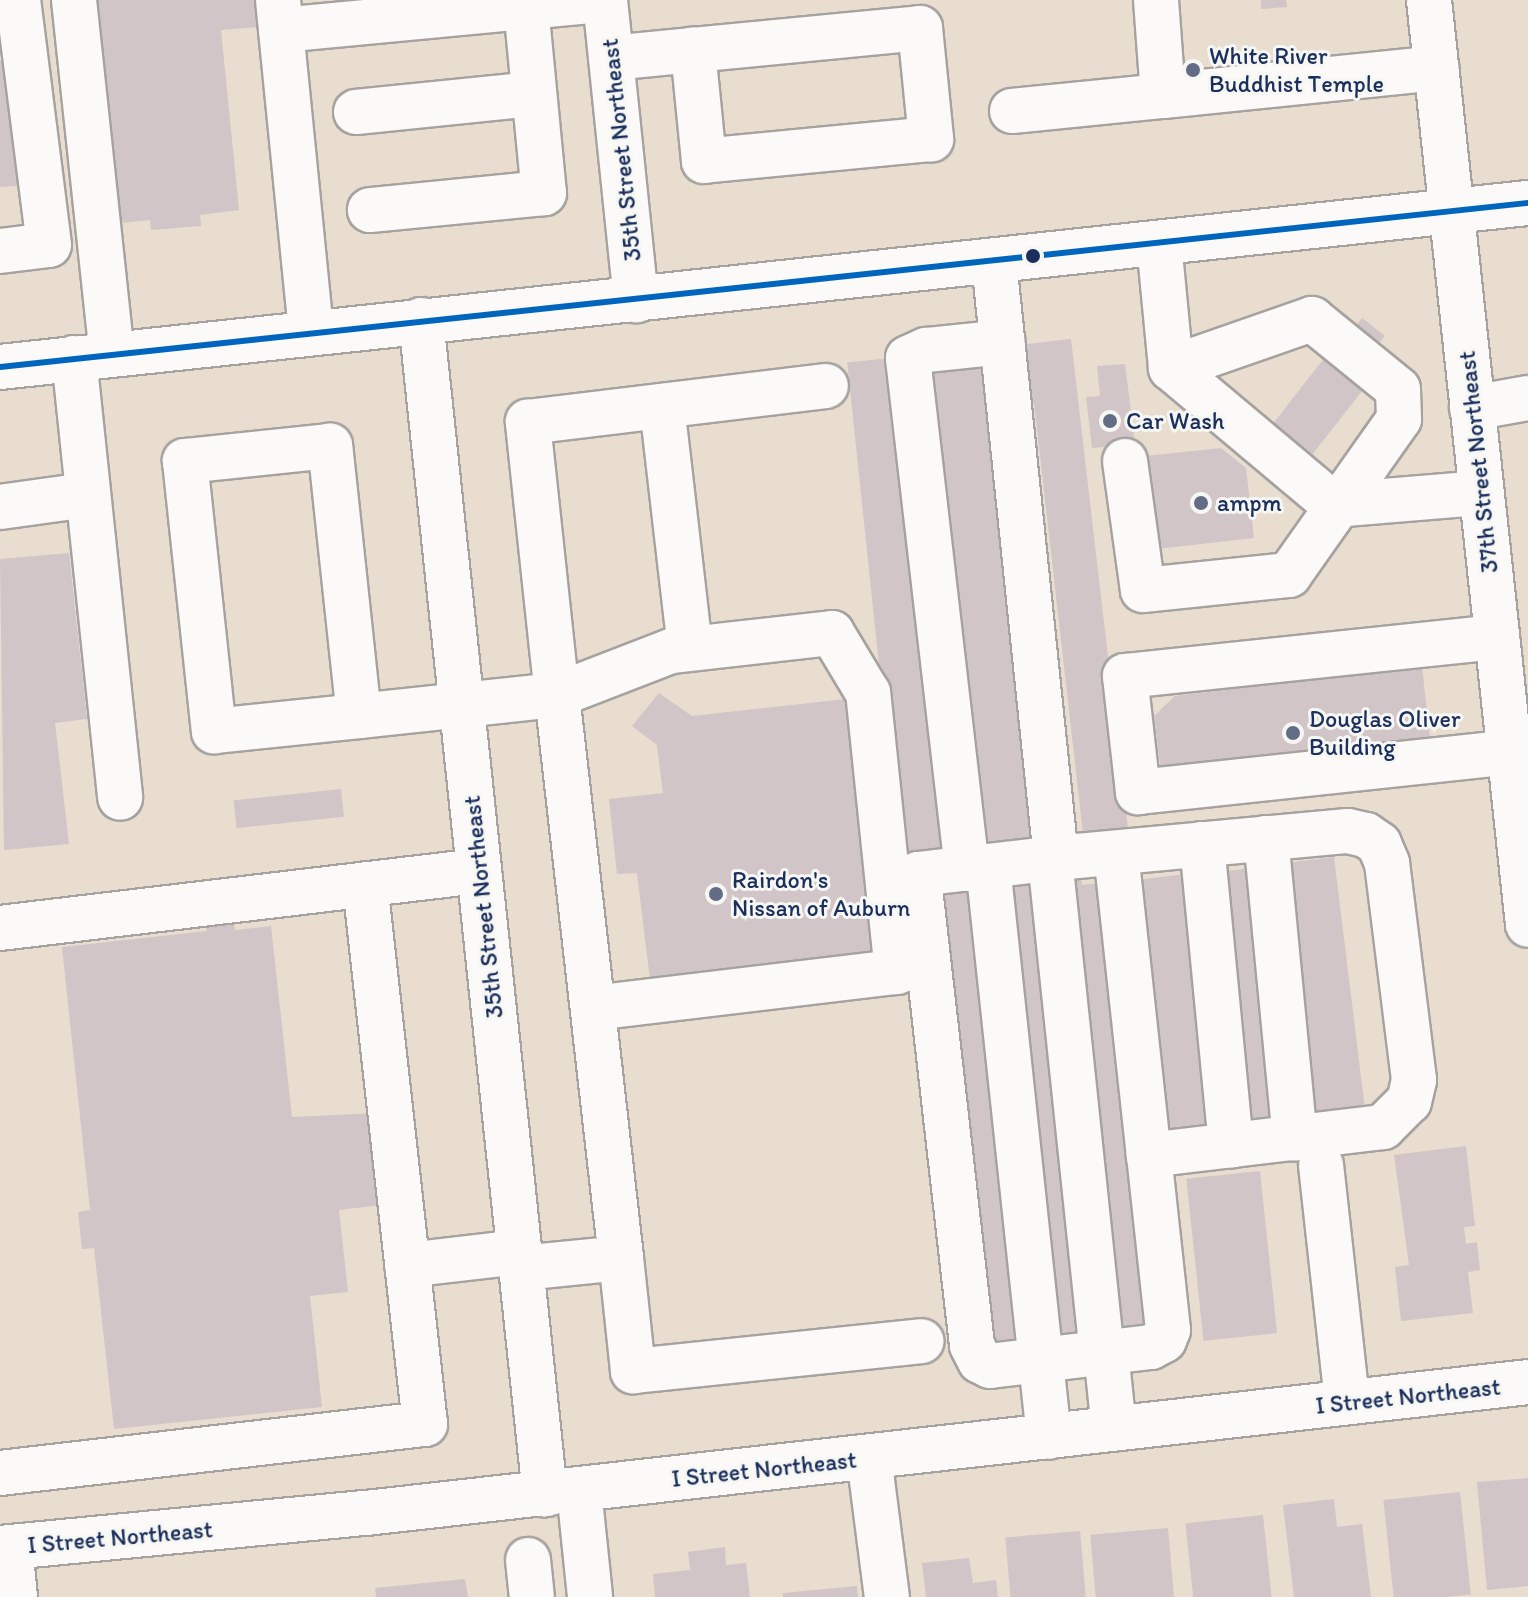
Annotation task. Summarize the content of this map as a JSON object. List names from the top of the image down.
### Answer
{
  "streets": {
    "street": ["35th Street Northeast", "37th Street Northeast", "I Street Northeast"]
  },
  "crossings": [
    ["35th Street Northeast", "I Street Northeast"]
  ],
  "places": [
    "White River Buddhist Temple",
    "Car Wash",
    "ampm",
    "Douglas Oliver Building",
    "Rairdon's Nissan of Auburn"
  ]
}
